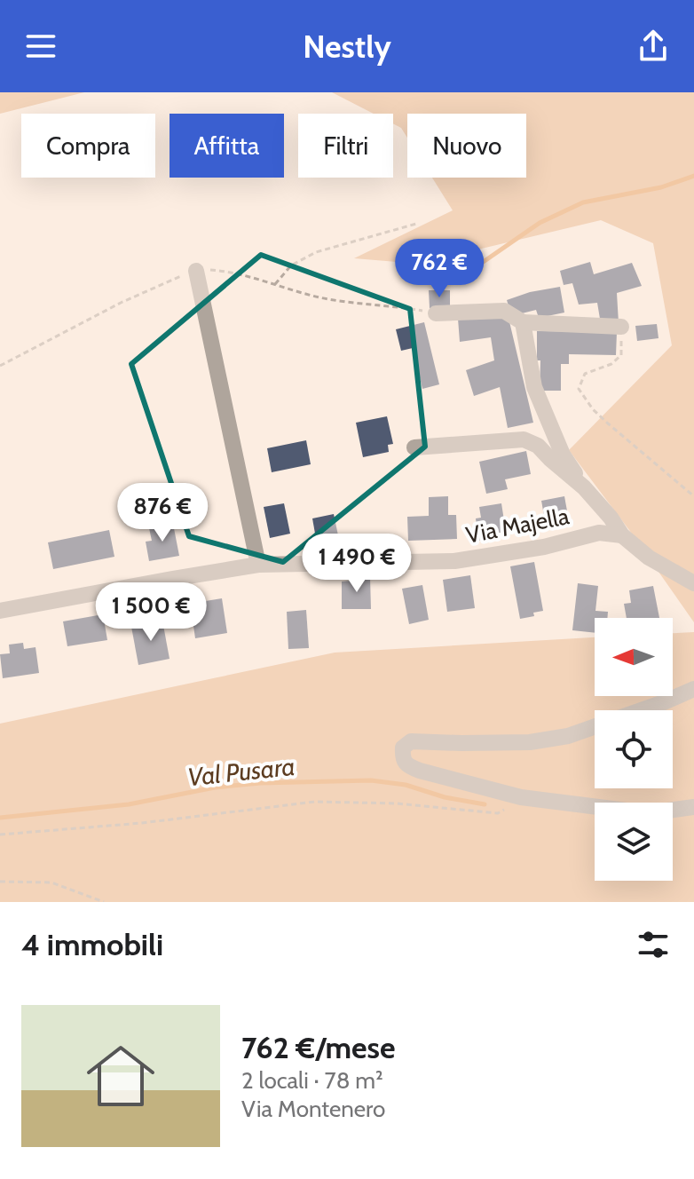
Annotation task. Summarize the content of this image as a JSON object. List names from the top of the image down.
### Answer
{
  "streets": {
    "street": ["Via Majella"]
  },
  "water": ["Val Pusara"],
  "north": "left",
  "page": {
    "header": "Nestly",
    "chip": [
      "Compra",
      "Affitta",
      "Filtri",
      "Nuovo"
    ],
    "price": [
      "762 €",
      "876 €",
      "1 490 €",
      "1 500 €"
    ],
    "heading": "4 immobili",
    "list": [
      {
        "name": "762 €/mese",
        "note": "2 locali · 78 m² · Via Montenero"
      }
    ]
  }
}
